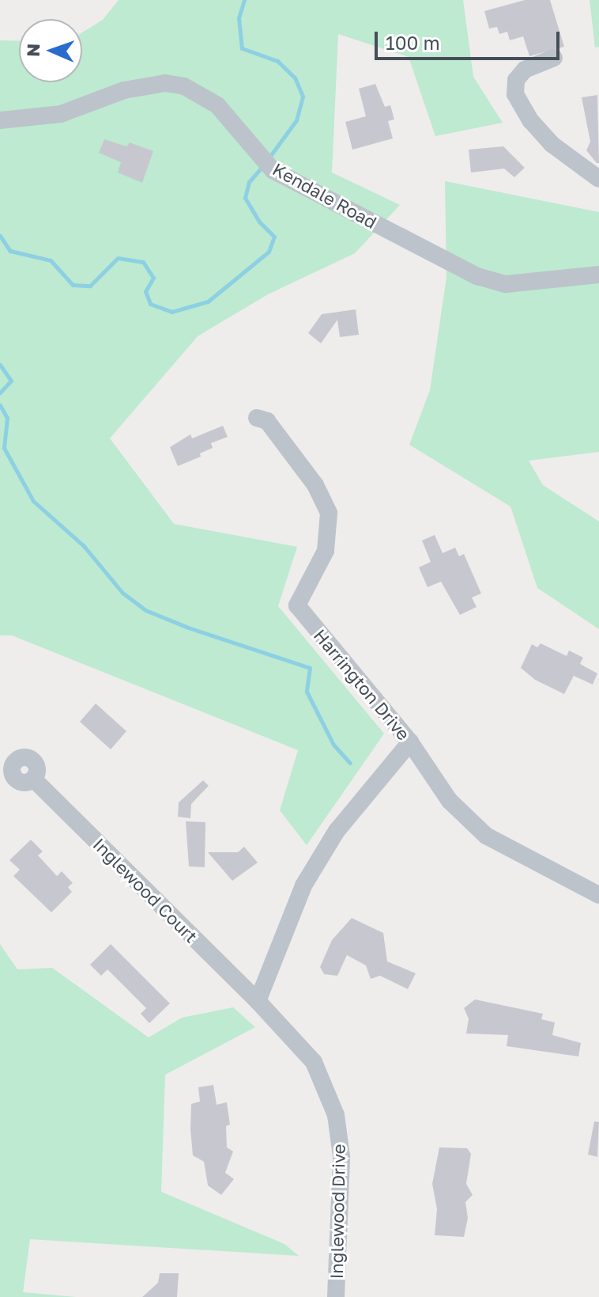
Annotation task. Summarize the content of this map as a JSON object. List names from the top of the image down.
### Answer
{
  "streets": {
    "street": [
      "Kendale Road",
      "Harrington Drive",
      "Inglewood Court",
      "Inglewood Drive"
    ]
  },
  "crossings": [
    ["Inglewood Court", "Inglewood Drive"]
  ],
  "scale_bar": "100 m",
  "north": "left"
}
